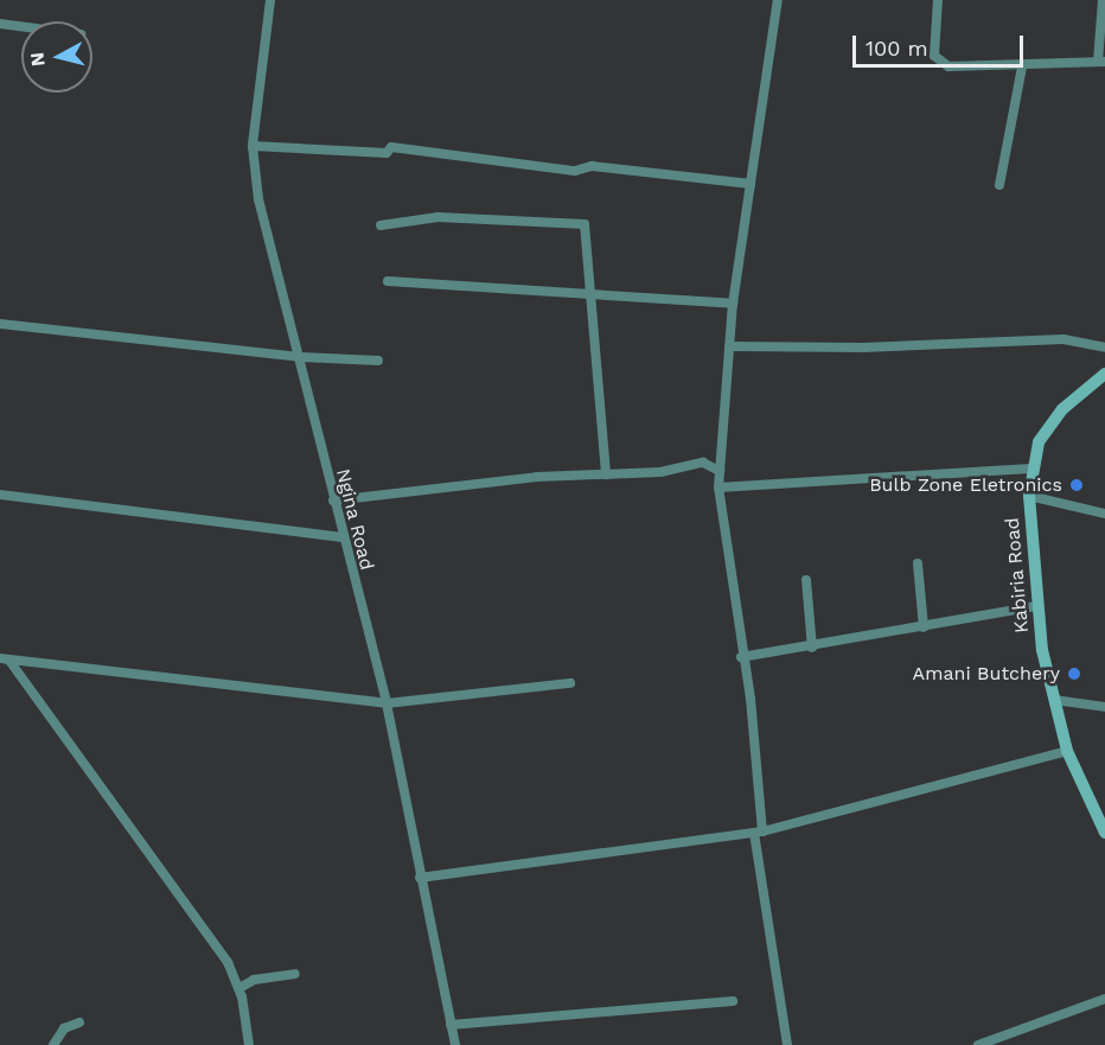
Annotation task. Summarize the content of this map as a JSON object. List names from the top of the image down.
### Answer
{
  "streets": {
    "main road": ["Kabiria Road"],
    "street": ["Ngina Road"]
  },
  "places": ["Bulb Zone Eletronics", "Amani Butchery"],
  "scale_bar": "100 m",
  "north": "left"
}
